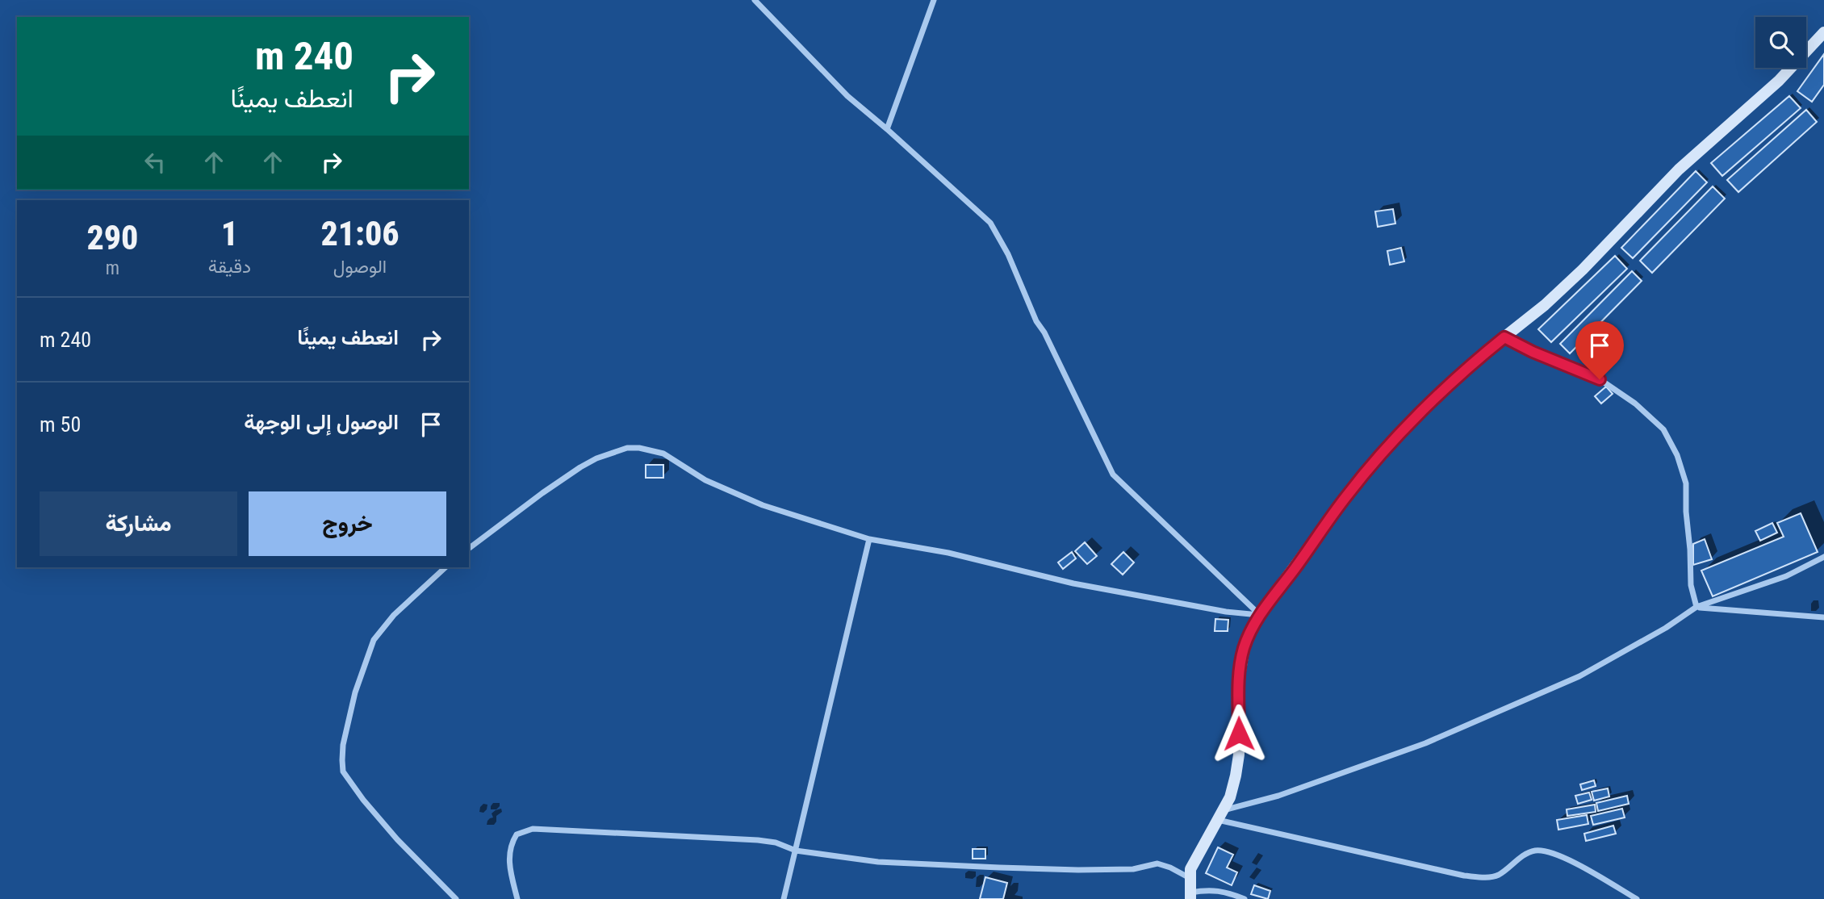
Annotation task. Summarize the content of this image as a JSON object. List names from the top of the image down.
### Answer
{
  "page": {
    "turn": ["240 m", "انعطف يمينًا"],
    "eta": [
      "21:06",
      "الوصول",
      "1",
      "دقيقة",
      "290",
      "m"
    ],
    "list": [
      {
        "name": "انعطف يمينًا",
        "value": "240 m"
      },
      {
        "name": "الوصول إلى الوجهة",
        "value": "50 m"
      }
    ],
    "buttons": ["خروج", "مشاركة"]
  }
}
